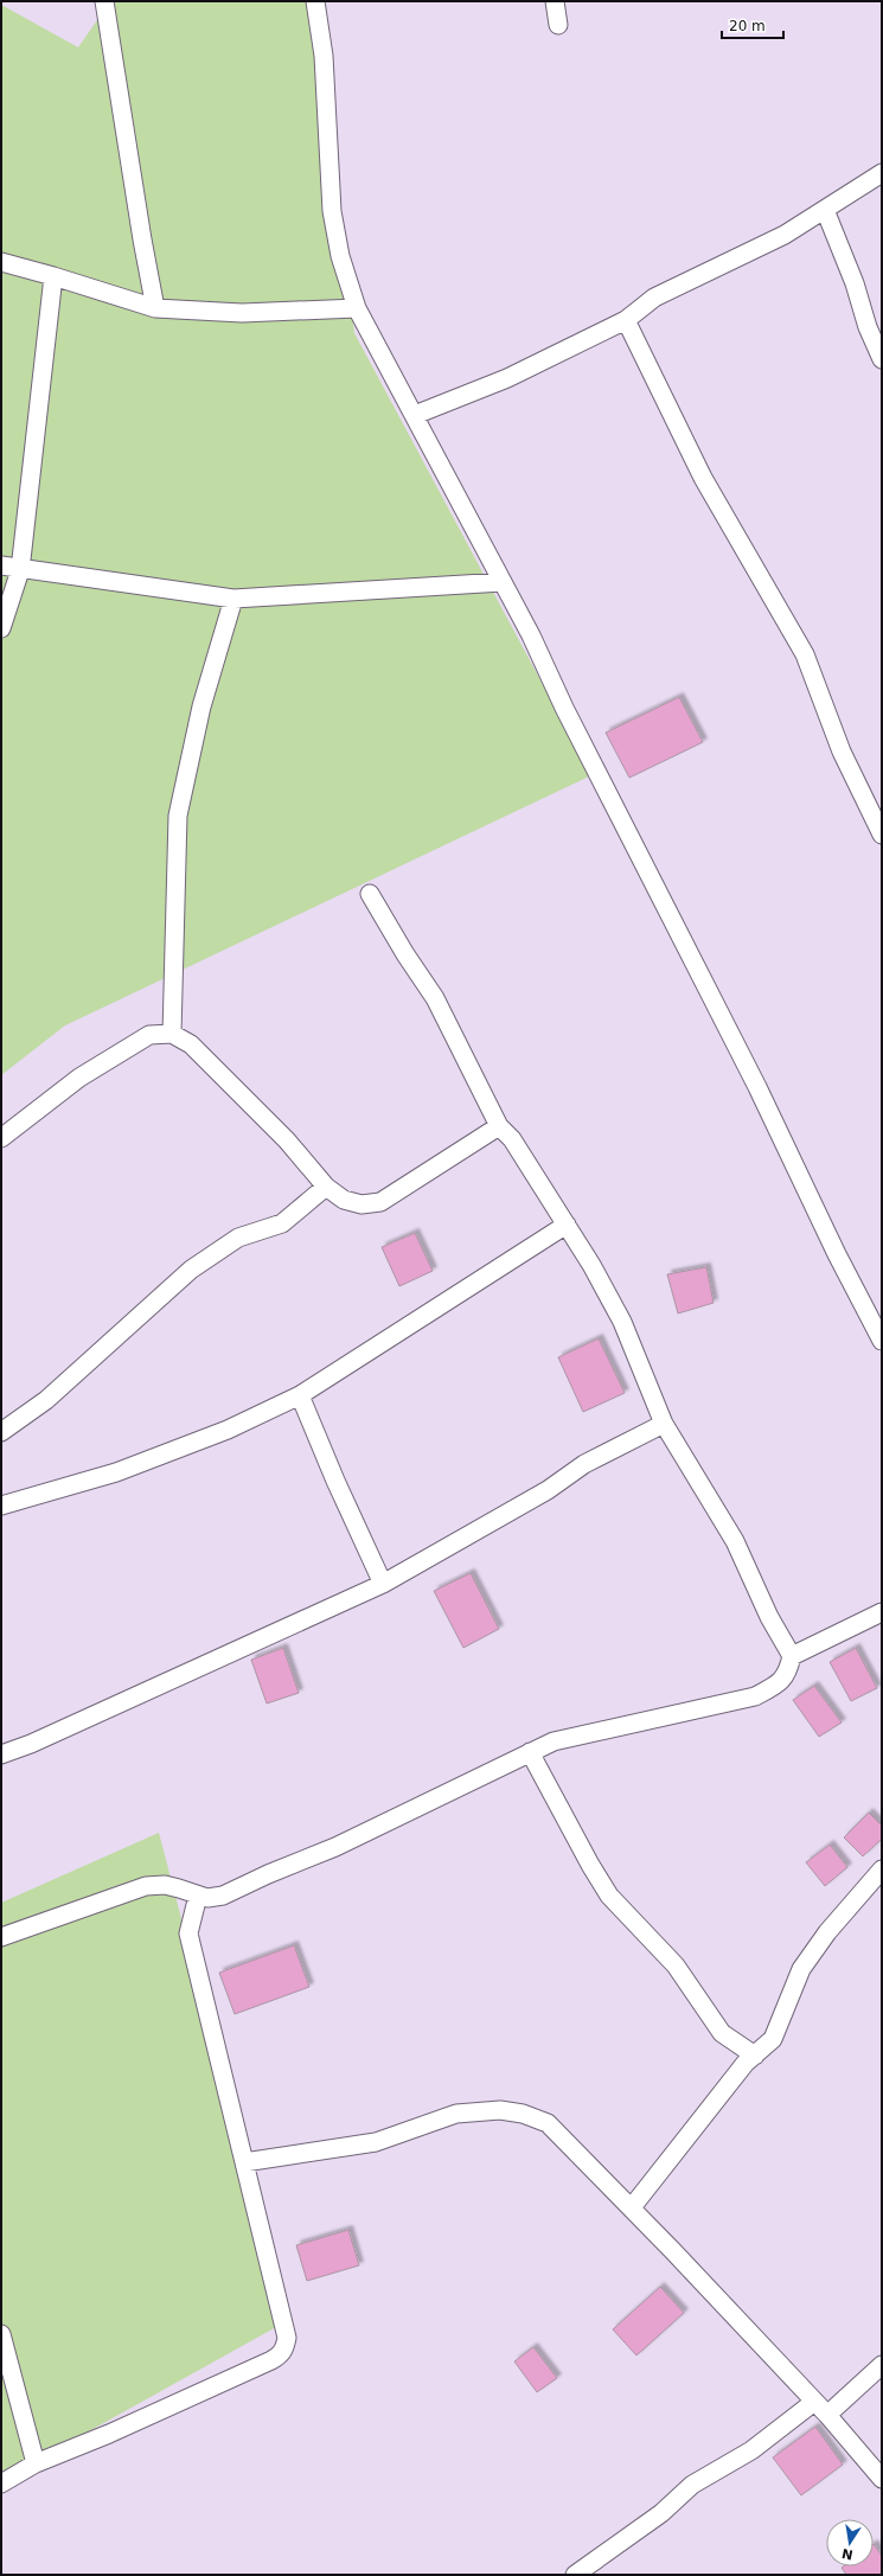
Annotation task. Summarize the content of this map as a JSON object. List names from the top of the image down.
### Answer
{
  "scale_bar": "20 m",
  "north": "bottom"
}
